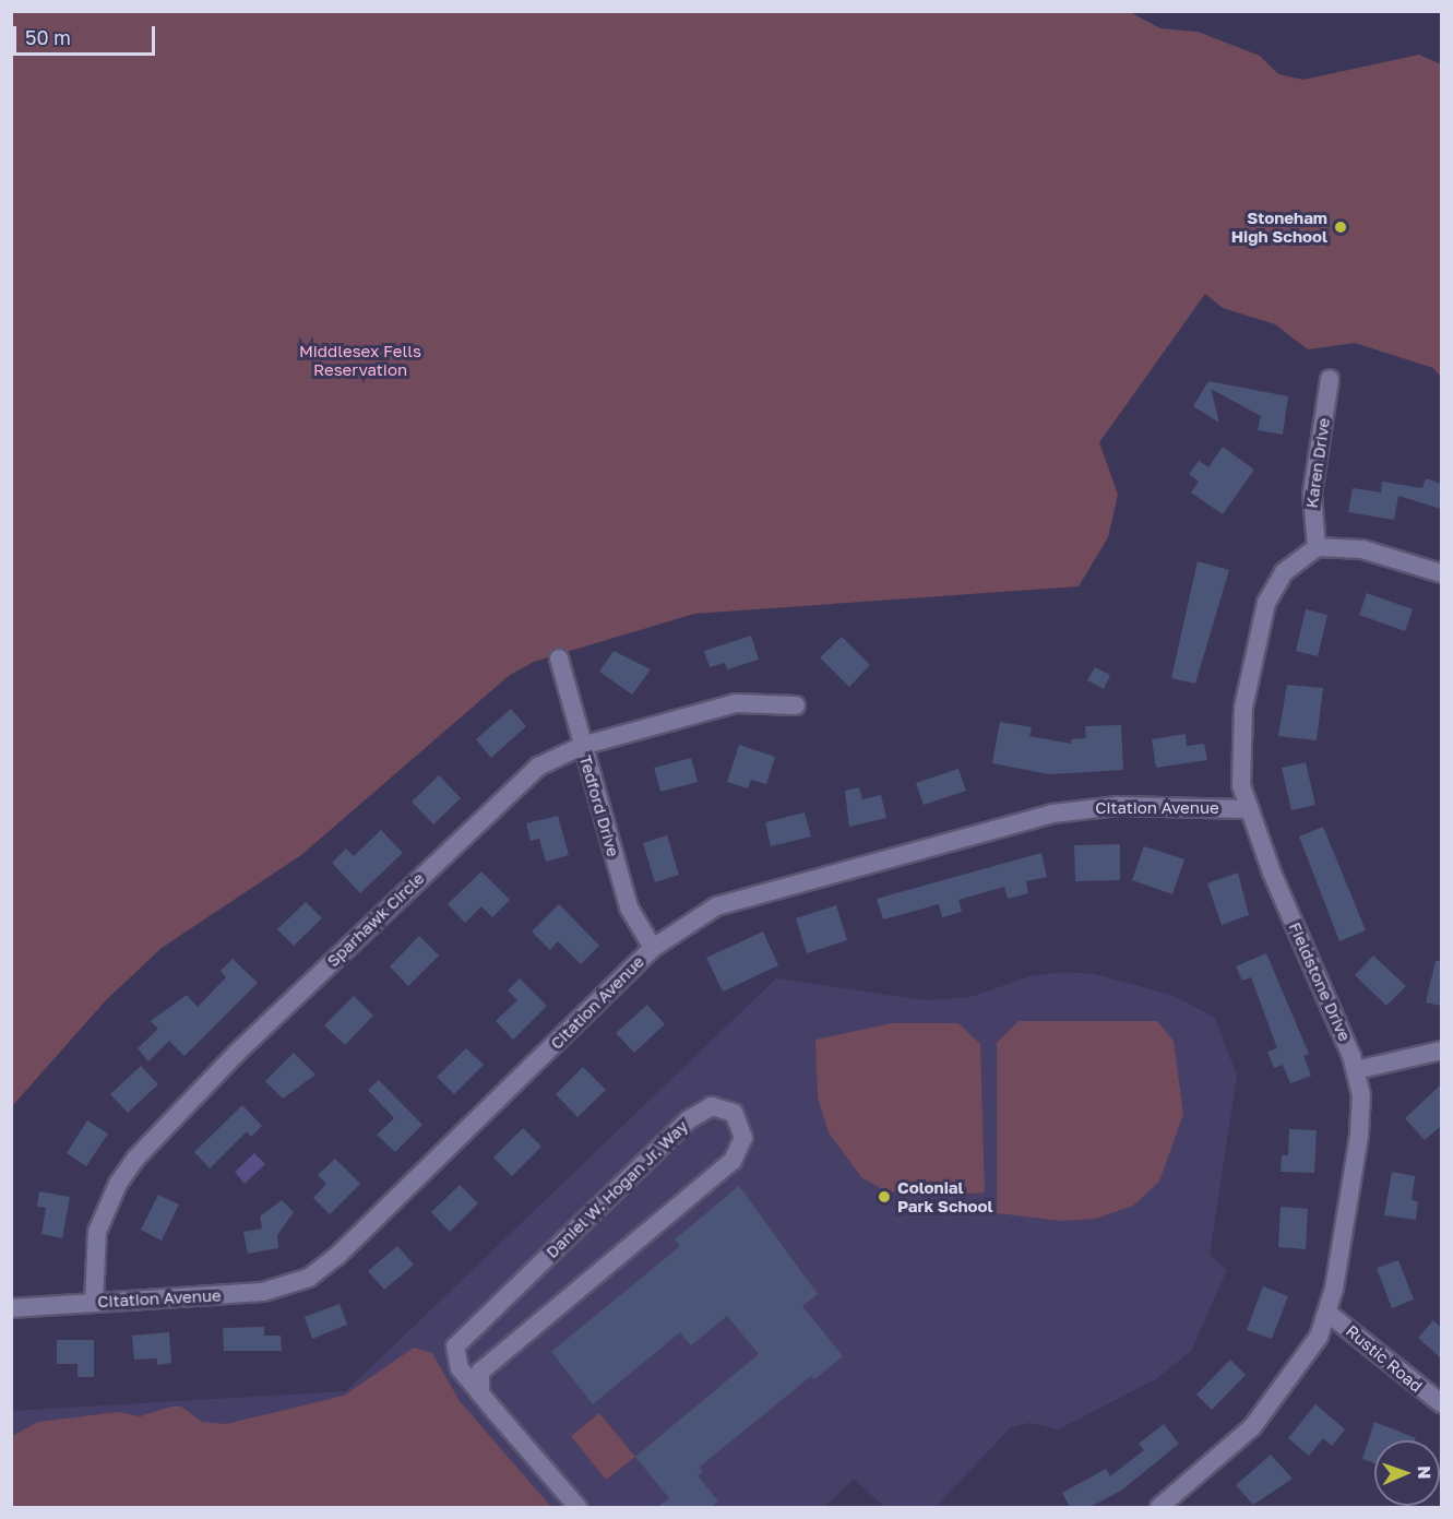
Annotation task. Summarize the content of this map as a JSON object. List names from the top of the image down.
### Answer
{
  "streets": {
    "street": [
      "Karen Drive",
      "Tedford Drive",
      "Citation Avenue",
      "Sparhawk Circle",
      "Fieldstone Drive",
      "Daniel W. Hogan Jr. Way",
      "Rustic Road"
    ]
  },
  "crossings": [
    ["Karen Drive", "Fieldstone Drive"],
    ["Tedford Drive", "Citation Avenue"],
    ["Tedford Drive", "Sparhawk Circle"],
    ["Citation Avenue", "Sparhawk Circle"],
    ["Citation Avenue", "Fieldstone Drive"],
    ["Fieldstone Drive", "Rustic Road"]
  ],
  "parks": ["Middlesex Fells Reservation"],
  "places": ["Stoneham High School", "Colonial Park School"],
  "scale_bar": "50 m",
  "north": "right"
}
